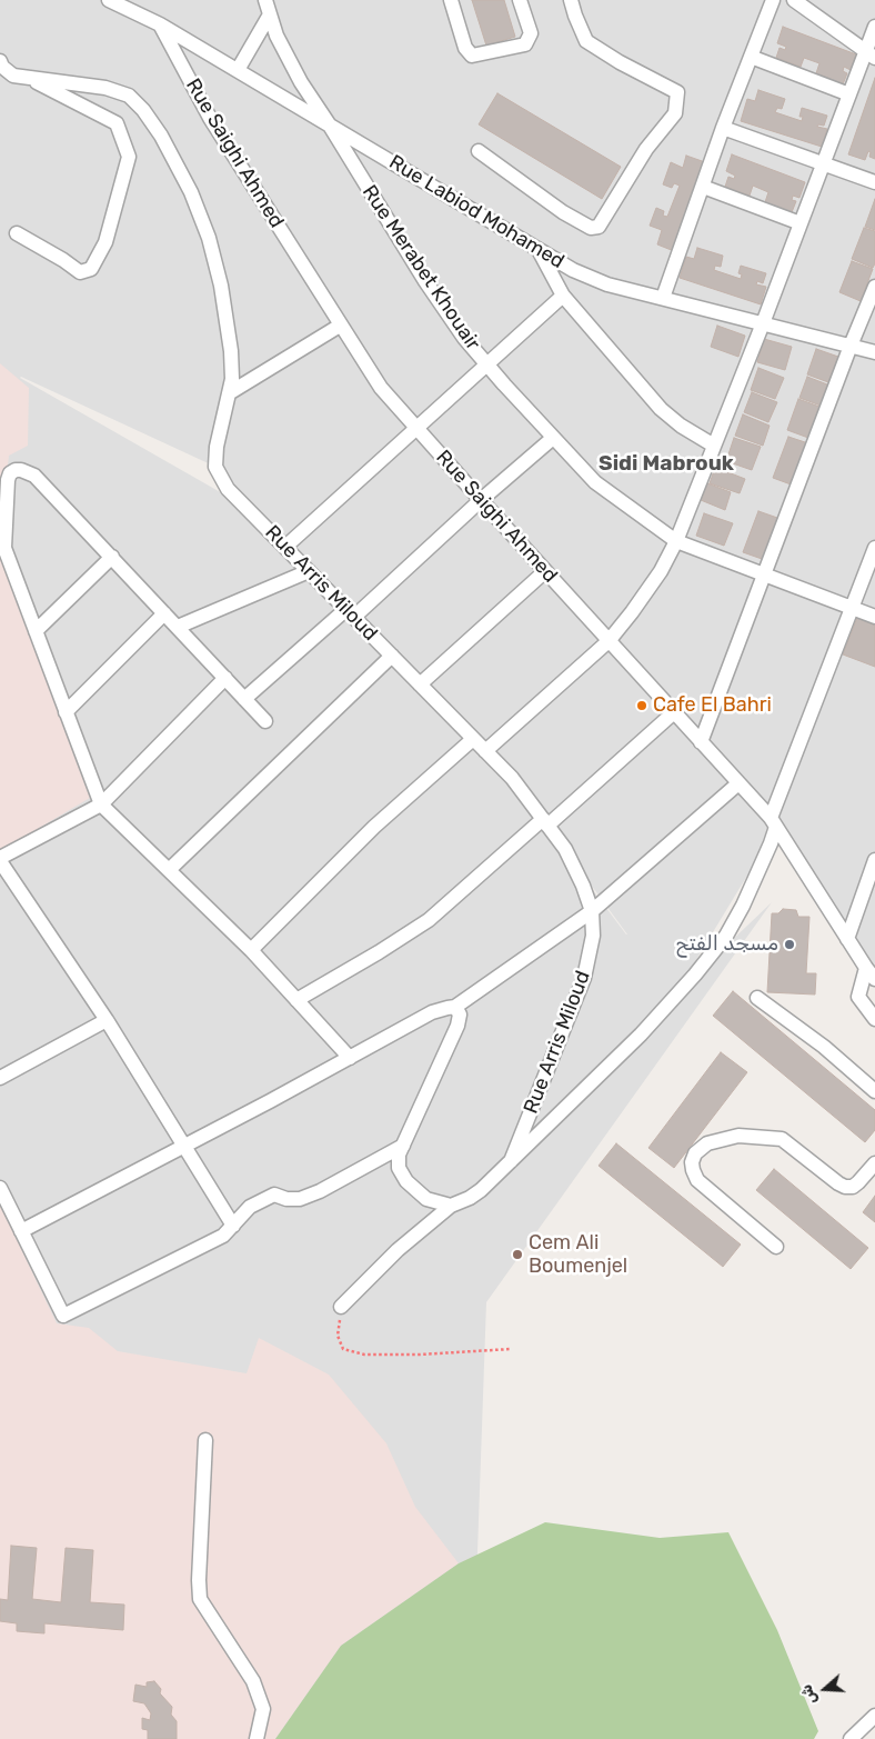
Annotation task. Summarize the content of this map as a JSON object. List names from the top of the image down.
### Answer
{
  "streets": {
    "street": [
      "Rue Saighi Ahmed",
      "Rue Labiod Mohamed",
      "Rue Merabet Khouair",
      "Rue Arris Miloud"
    ]
  },
  "crossings": [
    ["Rue Saighi Ahmed", "Rue Labiod Mohamed"],
    ["Rue Labiod Mohamed", "Rue Merabet Khouair"]
  ],
  "districts": ["Sidi Mabrouk"],
  "places": ["Cafe El Bahri", "مسجد الفتح", "Cem Ali Boumenjel"],
  "north": "left"
}
